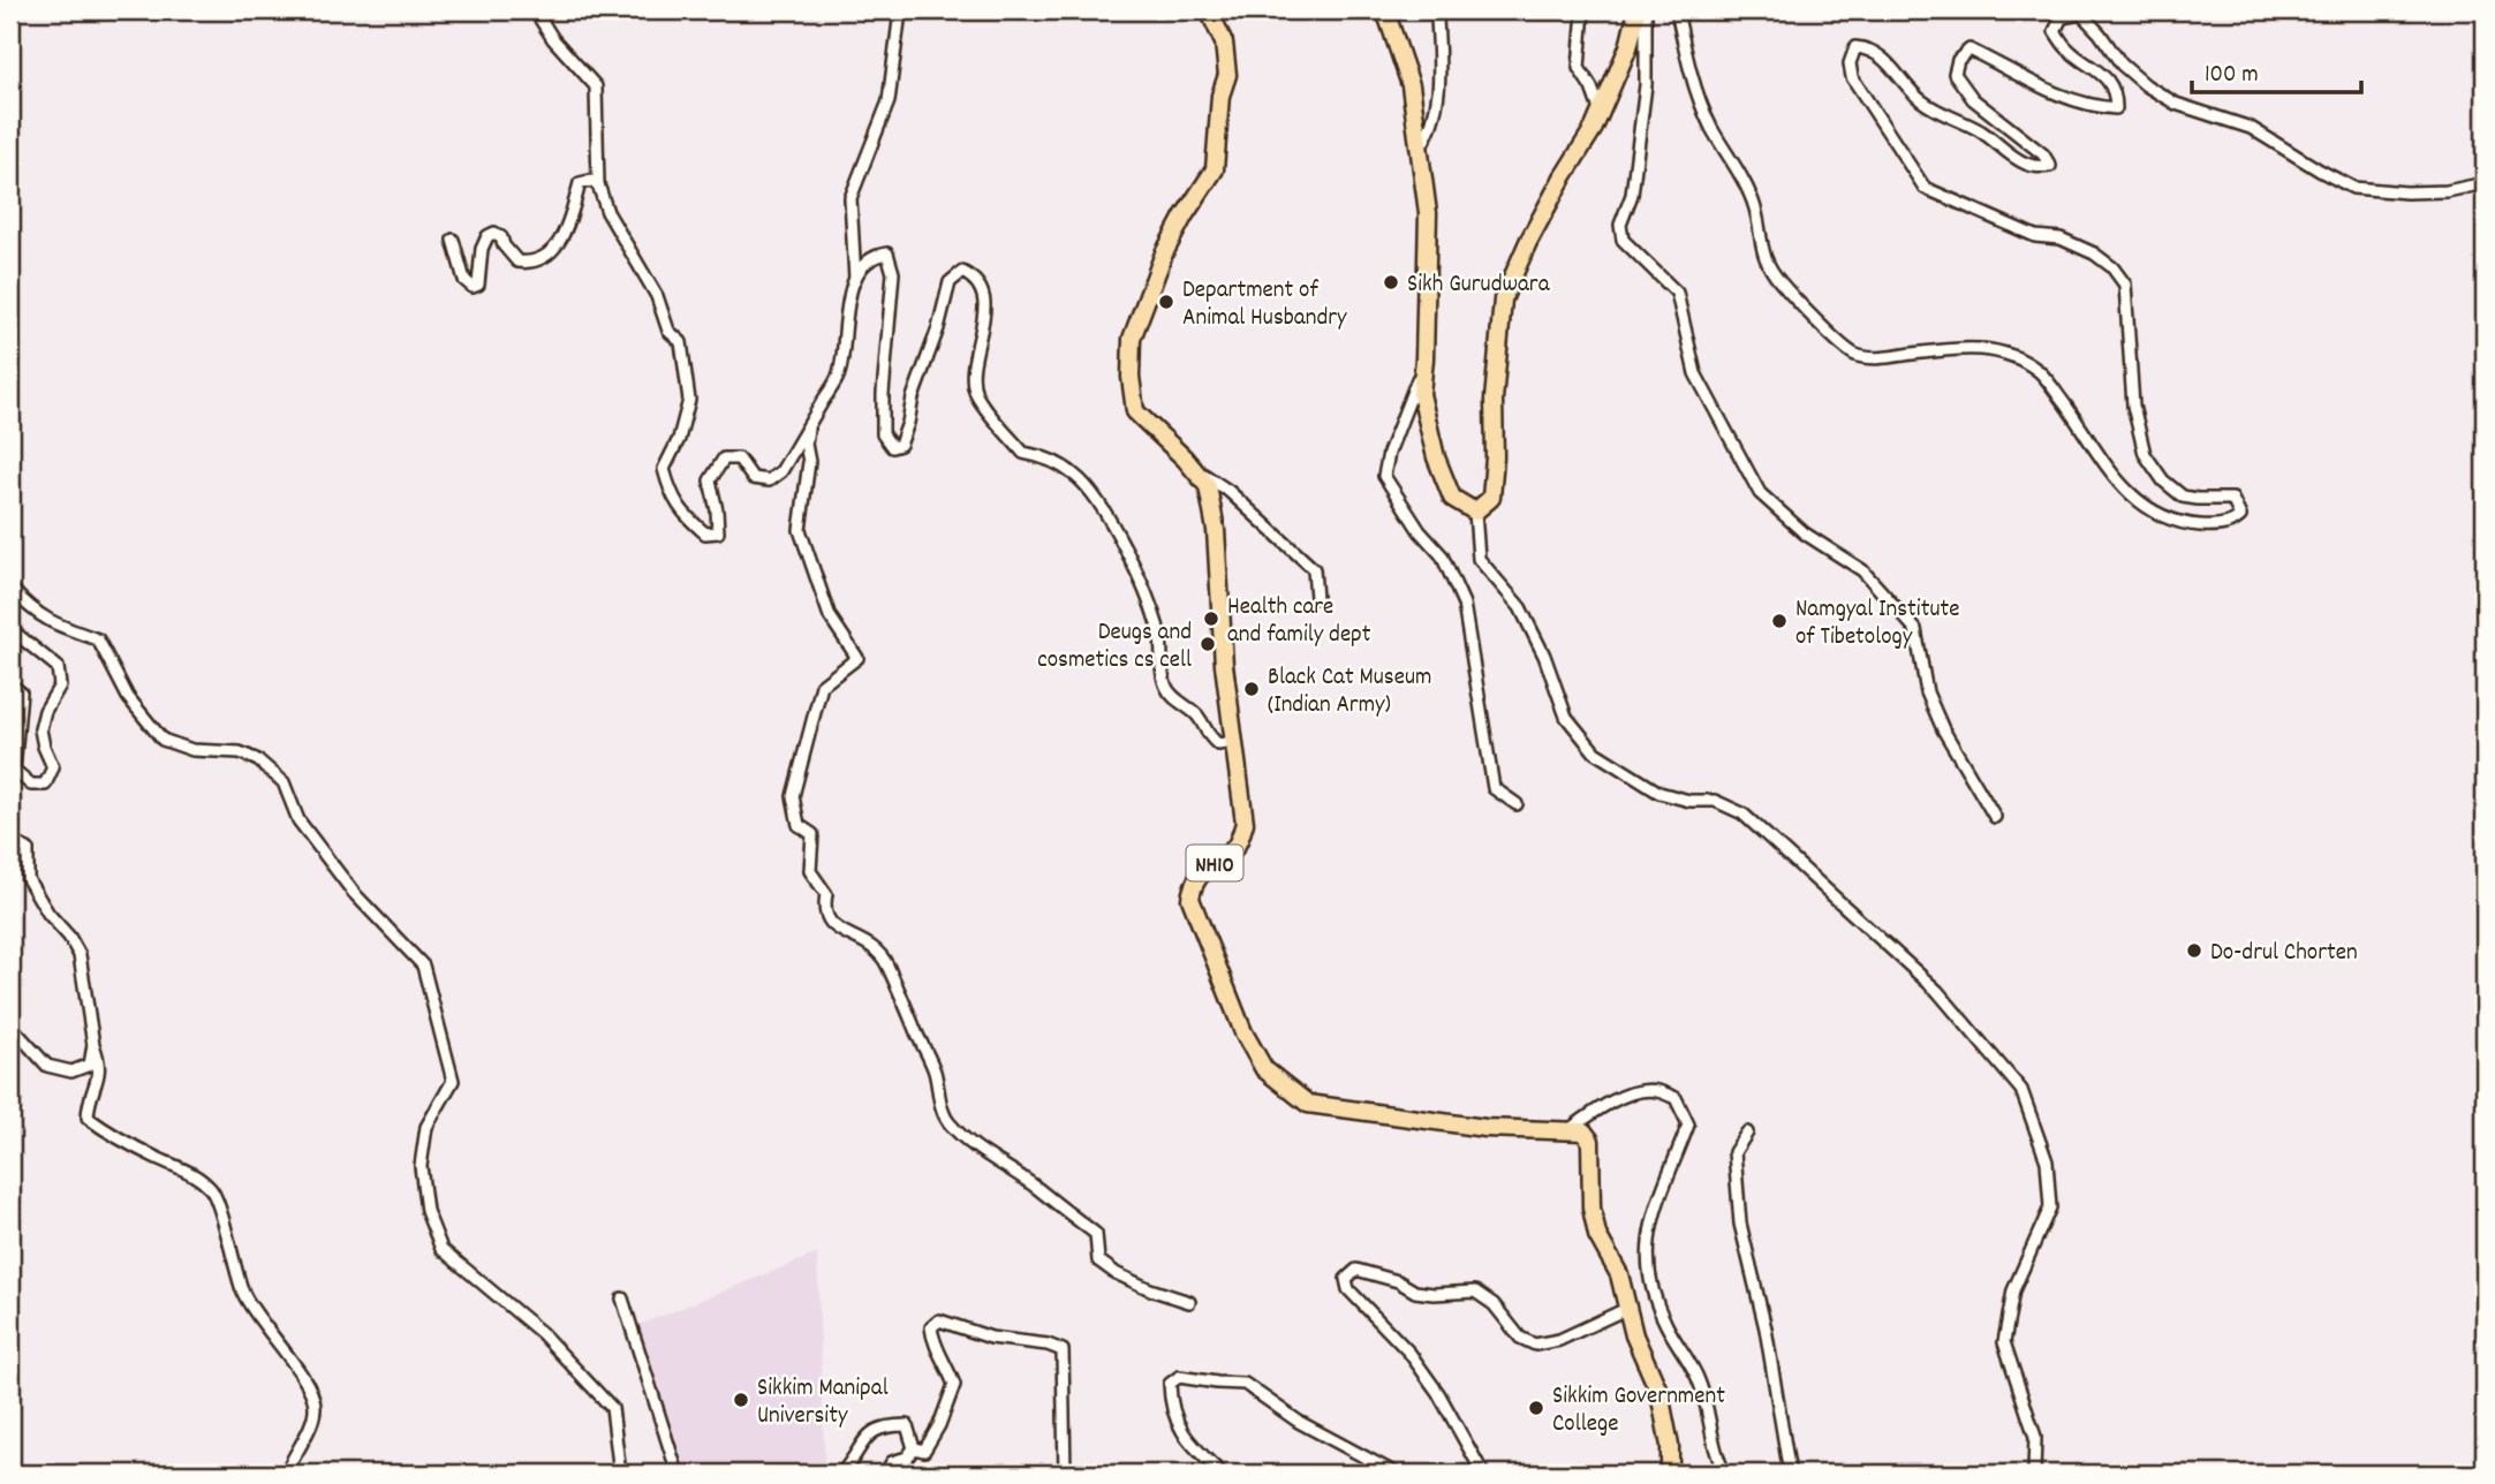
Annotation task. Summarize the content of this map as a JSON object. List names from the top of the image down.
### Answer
{
  "streets": {
    "main road": ["NH10"]
  },
  "places": [
    "Sikh Gurudwara",
    "Department of Animal Husbandry",
    "Health care and family dept",
    "Namgyal Institute of Tibetology",
    "Deugs and cosmetics cs cell",
    "Black Cat Museum (Indian Army)",
    "Do-drul Chorten",
    "Sikkim Manipal University",
    "Sikkim Government College"
  ],
  "scale_bar": "100 m"
}
